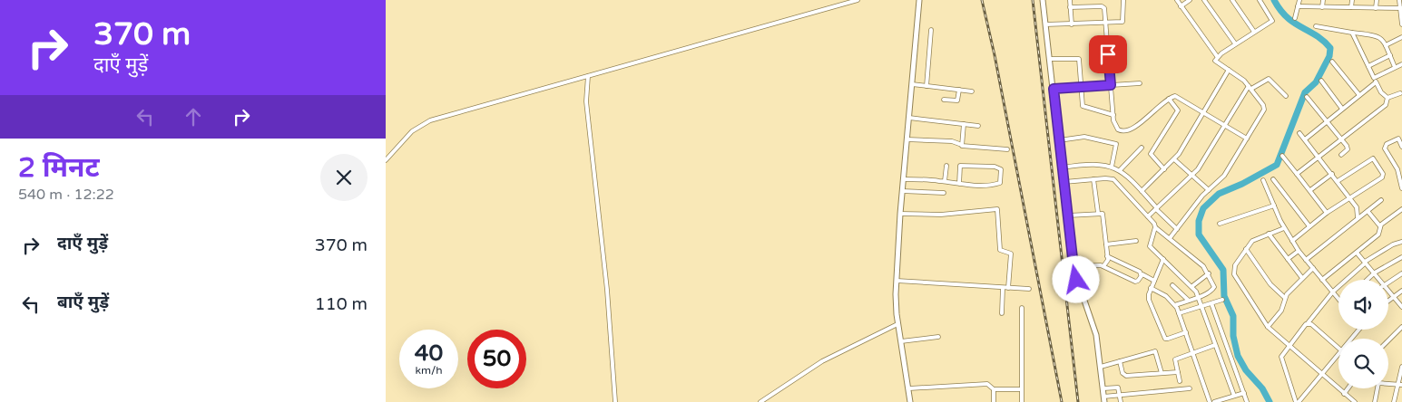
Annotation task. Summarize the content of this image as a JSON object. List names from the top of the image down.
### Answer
{
  "page": {
    "turn": ["370 m", "दाएँ मुड़ें"],
    "heading": ["2 मिनट", "540 m · 12:22"],
    "list": [
      {
        "name": "दाएँ मुड़ें",
        "value": "370 m"
      },
      {
        "name": "बाएँ मुड़ें",
        "value": "110 m"
      }
    ],
    "speed": "40 km/h",
    "limit": "50"
  }
}
